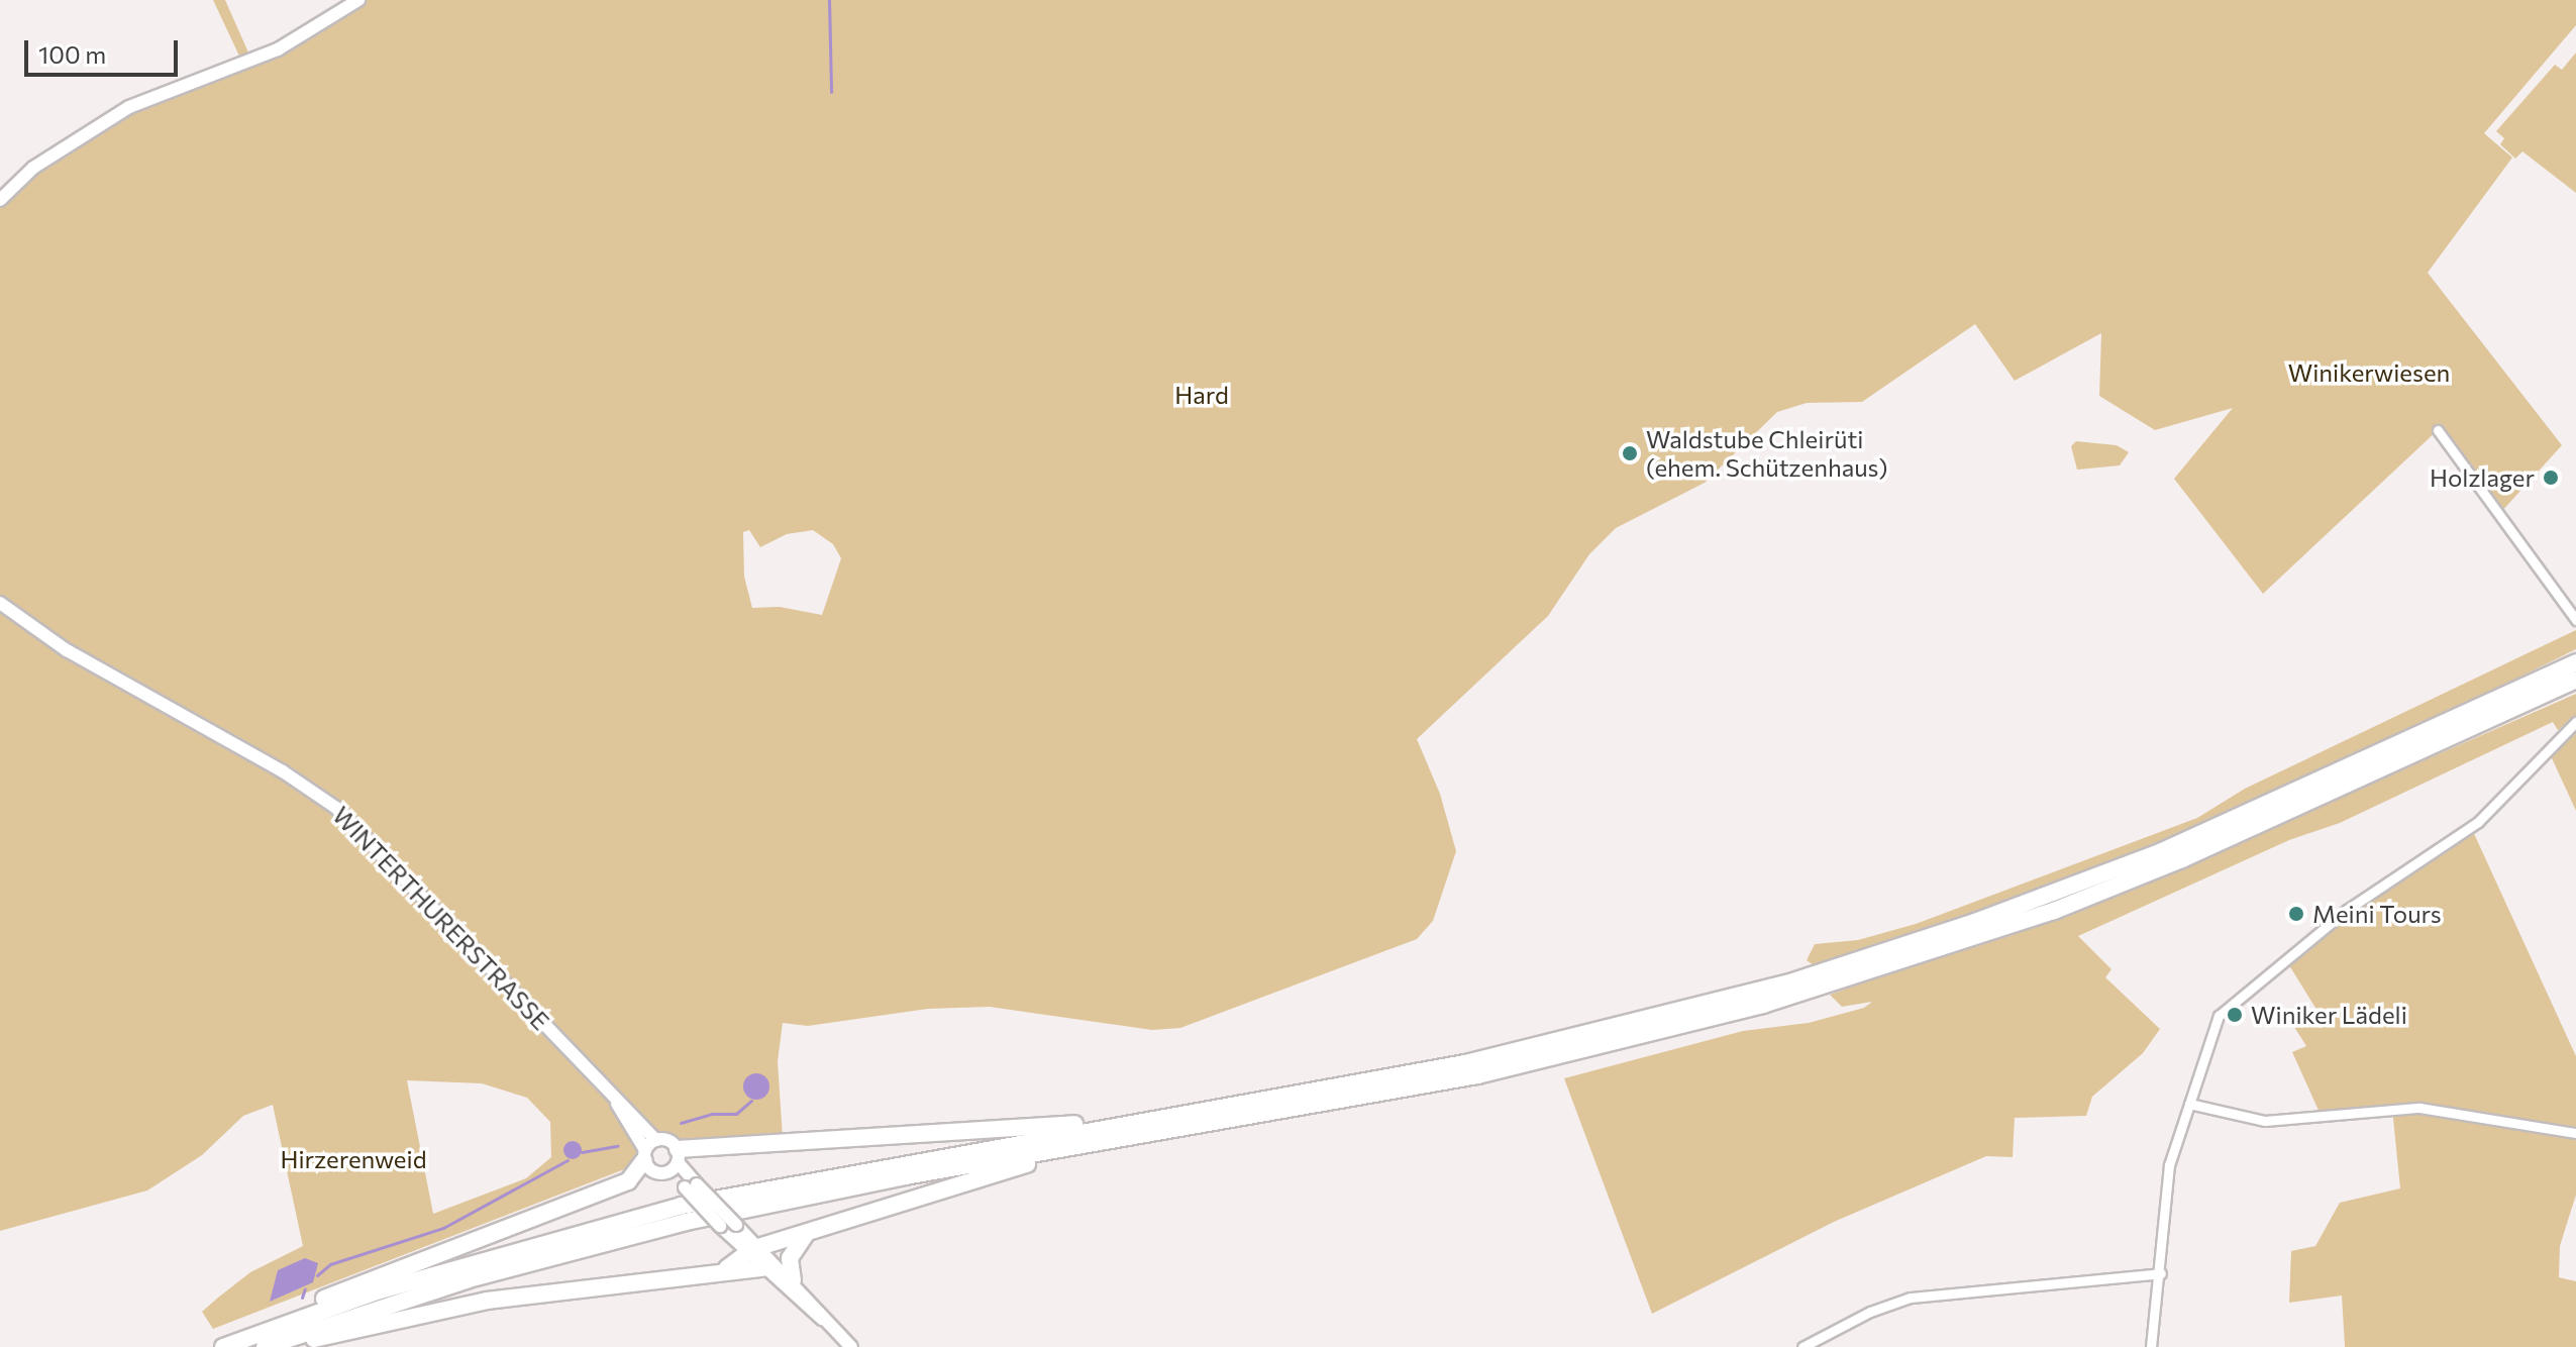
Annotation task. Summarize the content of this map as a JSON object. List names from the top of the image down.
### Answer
{
  "streets": {
    "main road": ["WINTERTHURERSTRASSE"]
  },
  "parks": ["Winikerwiesen", "Hard", "Hirzerenweid"],
  "places": [
    "Waldstube Chleirüti (ehem. Schützenhaus)",
    "Holzlager",
    "Meini Tours",
    "Winiker Lädeli"
  ],
  "scale_bar": "100 m"
}
